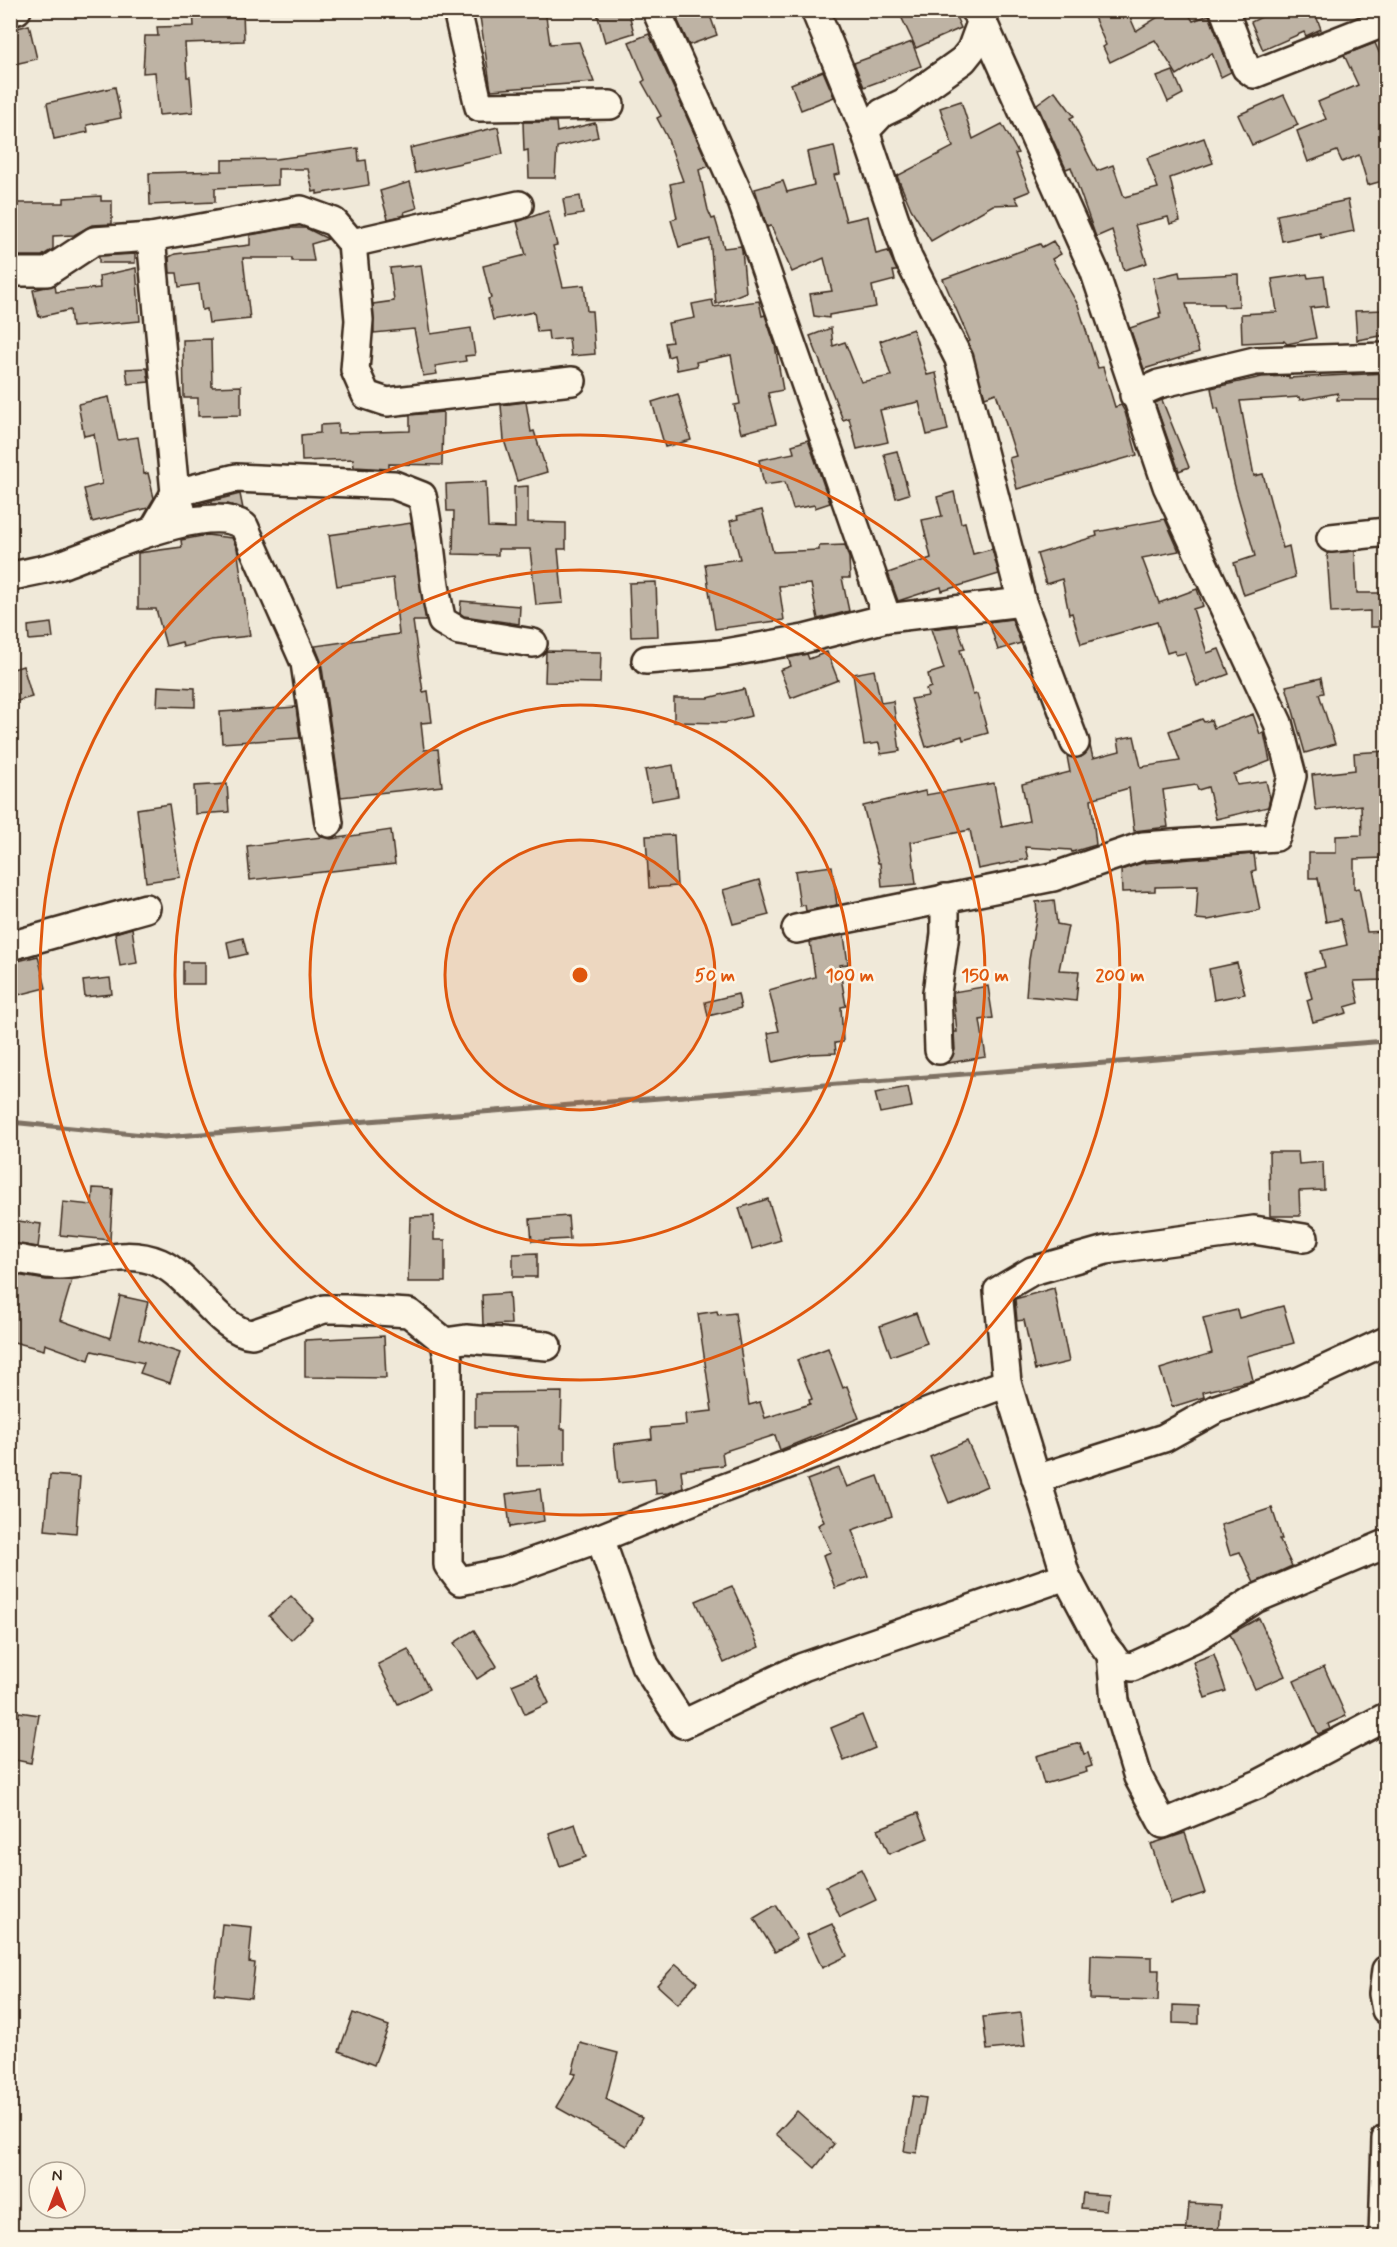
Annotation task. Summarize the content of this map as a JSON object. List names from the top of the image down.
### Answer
{
  "north": "top",
  "rings": [
    "50 m",
    "100 m",
    "150 m",
    "200 m"
  ]
}
